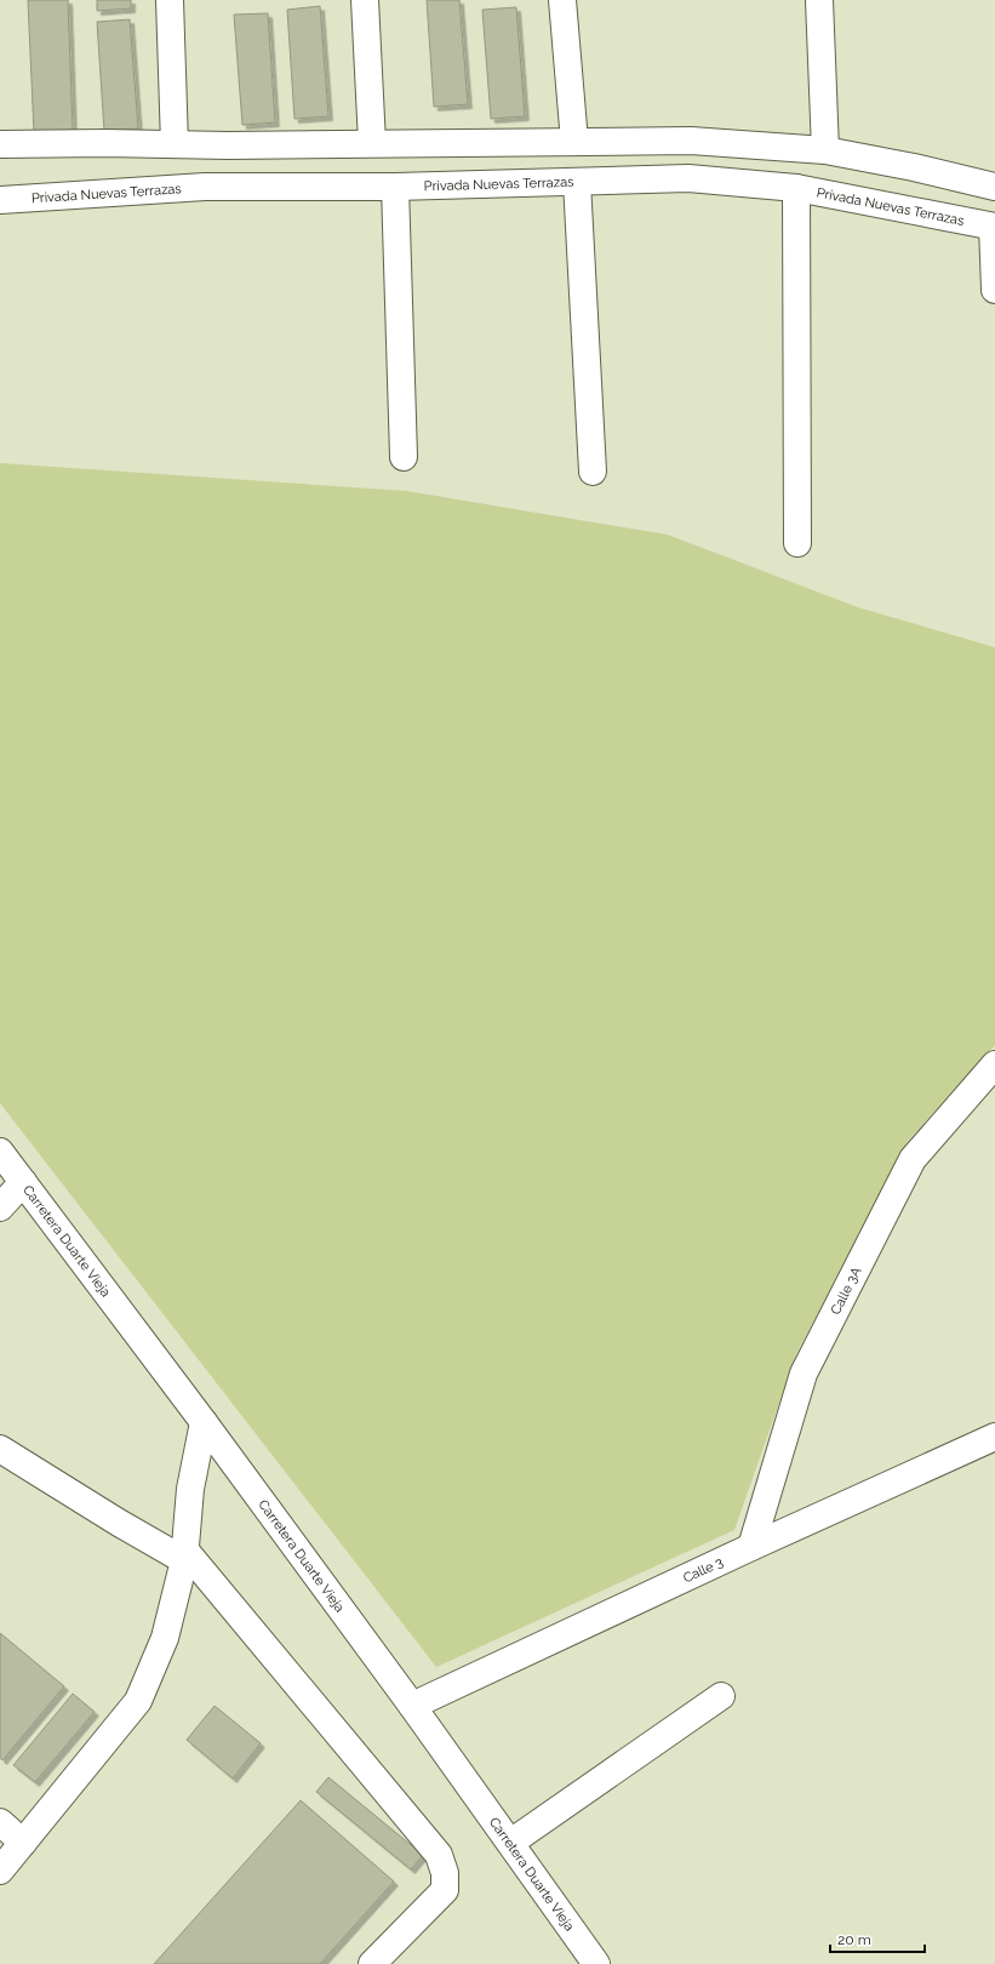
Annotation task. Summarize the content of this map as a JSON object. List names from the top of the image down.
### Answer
{
  "streets": {
    "street": [
      "Privada Nuevas Terrazas",
      "Carretera Duarte Vieja",
      "Calle 3A",
      "Calle 3"
    ]
  },
  "crossings": [
    ["Carretera Duarte Vieja", "Calle 3"],
    ["Calle 3A", "Calle 3"]
  ],
  "scale_bar": "20 m"
}
